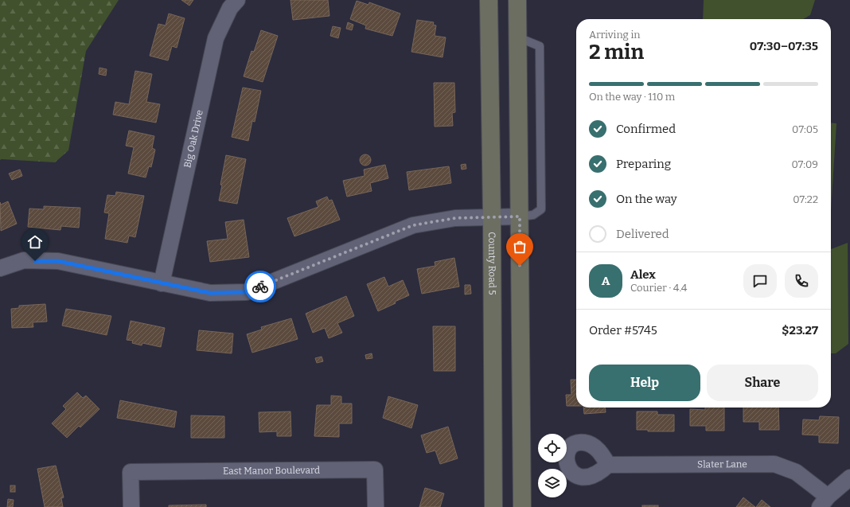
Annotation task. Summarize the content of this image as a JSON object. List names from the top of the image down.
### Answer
{
  "streets": {
    "main road": ["County Road 5"],
    "street": ["Big Oak Drive", "Slater Lane", "East Manor Boulevard"]
  },
  "page": {
    "heading": ["2 min", "Arriving in", "07:30–07:35"],
    "panel": [
      "Alex",
      "Courier · 4.4",
      "Order #5745",
      "$23.27"
    ],
    "bar": "On the way · 110 m",
    "list": [
      ["Confirmed", "07:05"],
      ["Preparing", "07:09"],
      ["On the way", "07:22"],
      "Delivered"
    ],
    "round": "A",
    "buttons": ["Help", "Share"]
  }
}
